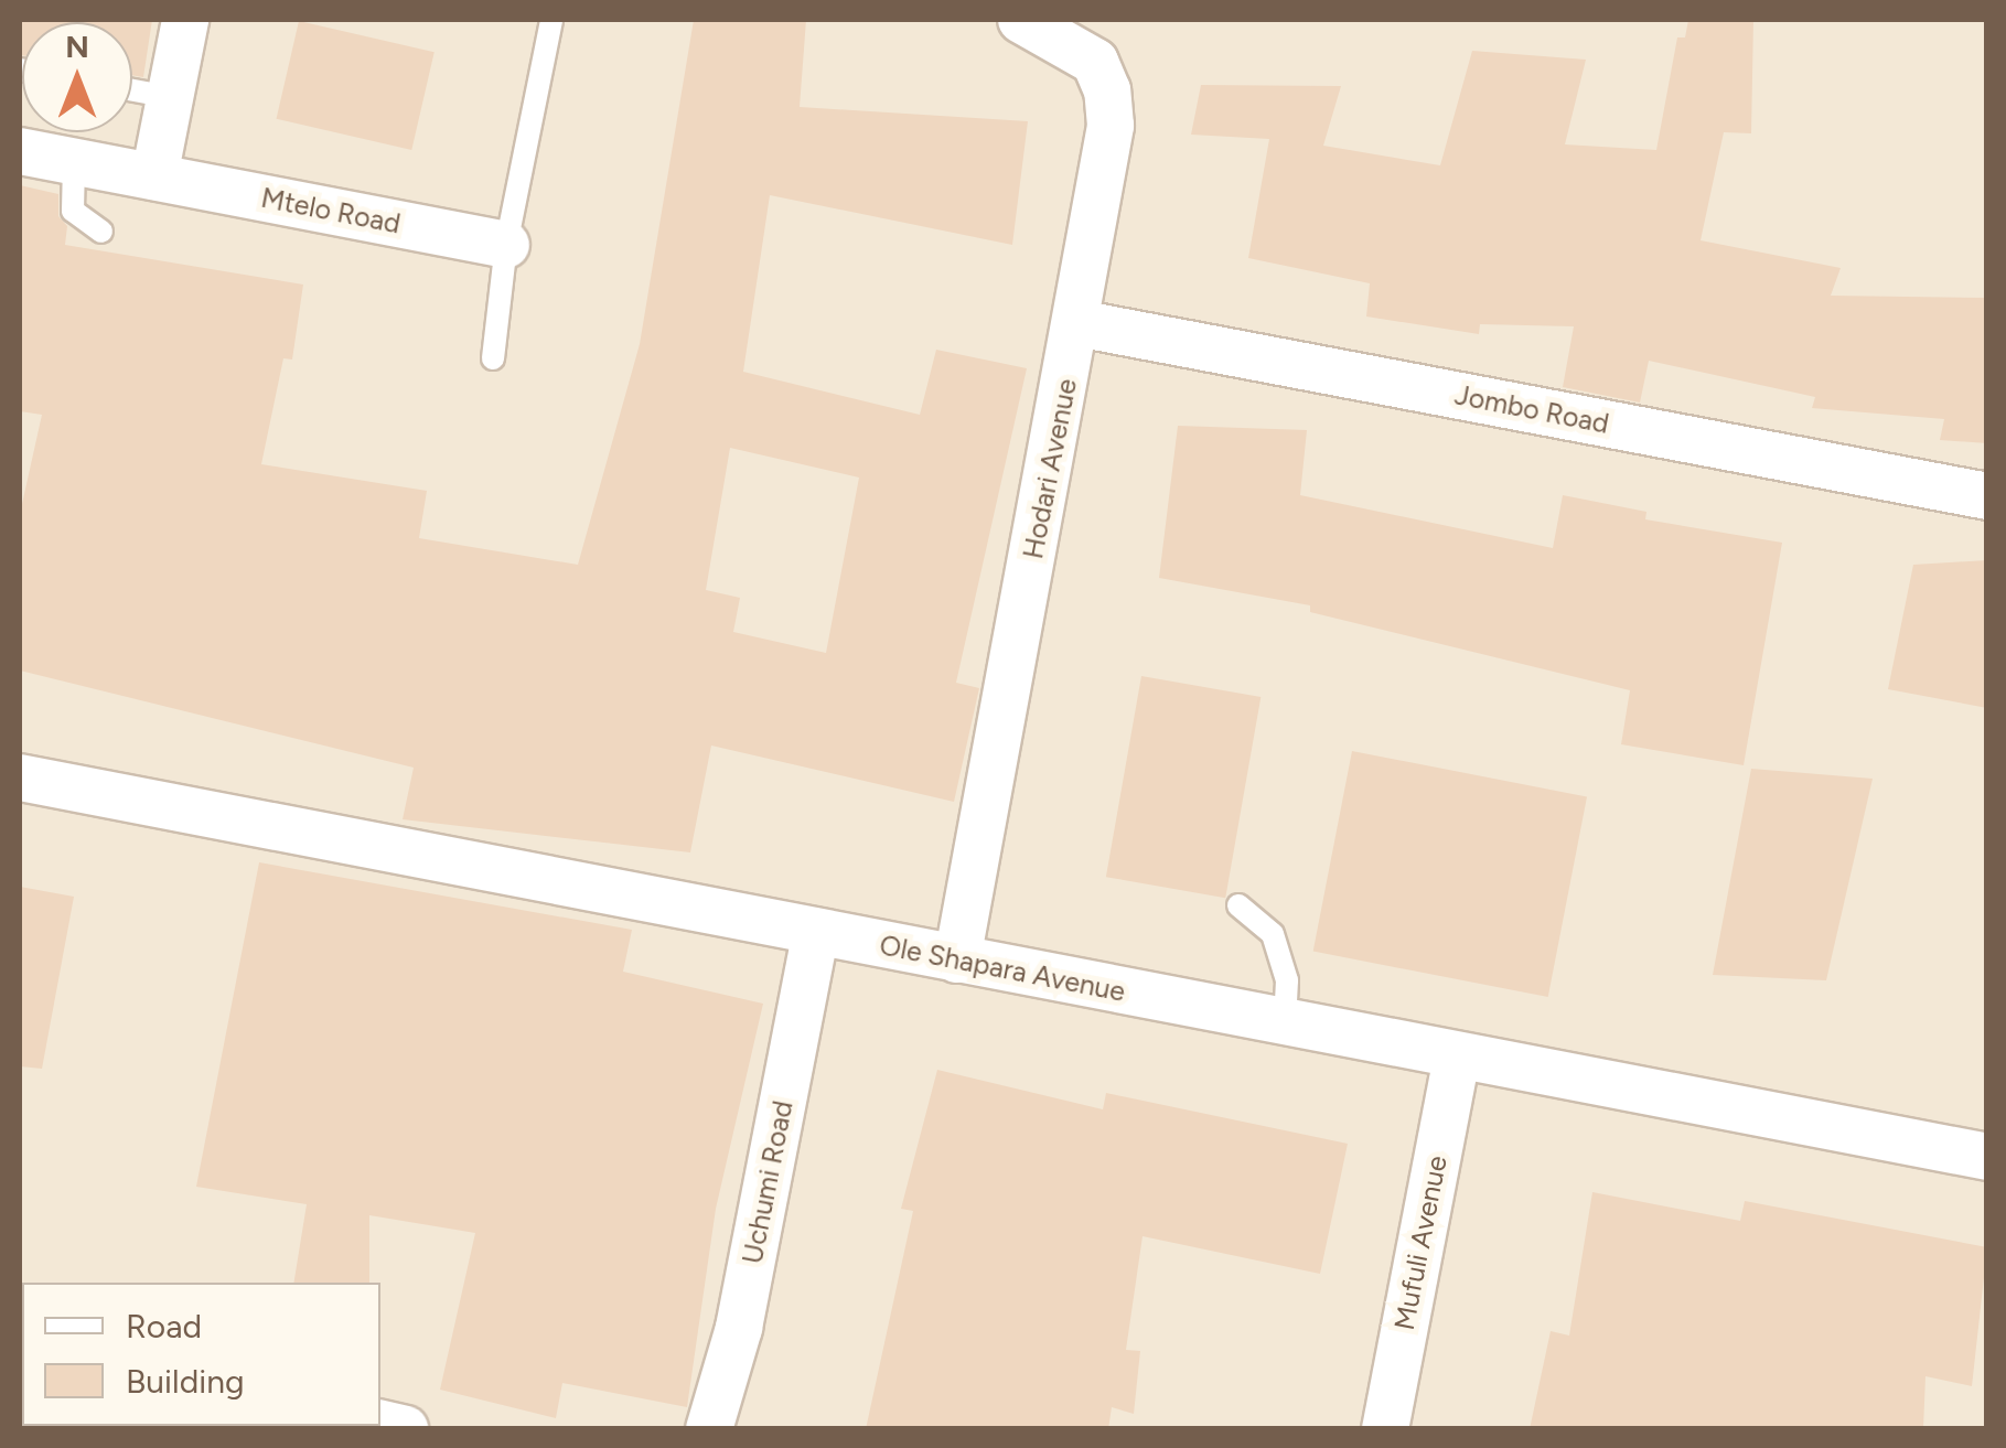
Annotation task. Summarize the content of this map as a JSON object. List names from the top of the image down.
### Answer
{
  "streets": {
    "street": [
      "Mtelo Road",
      "Jombo Road",
      "Hodari Avenue",
      "Ole Shapara Avenue",
      "Uchumi Road",
      "Mufuli Avenue"
    ]
  },
  "crossings": [
    ["Jombo Road", "Hodari Avenue"],
    ["Hodari Avenue", "Ole Shapara Avenue"],
    ["Ole Shapara Avenue", "Uchumi Road"],
    ["Ole Shapara Avenue", "Mufuli Avenue"]
  ],
  "legend": ["Road", "Building"],
  "north": "top"
}
